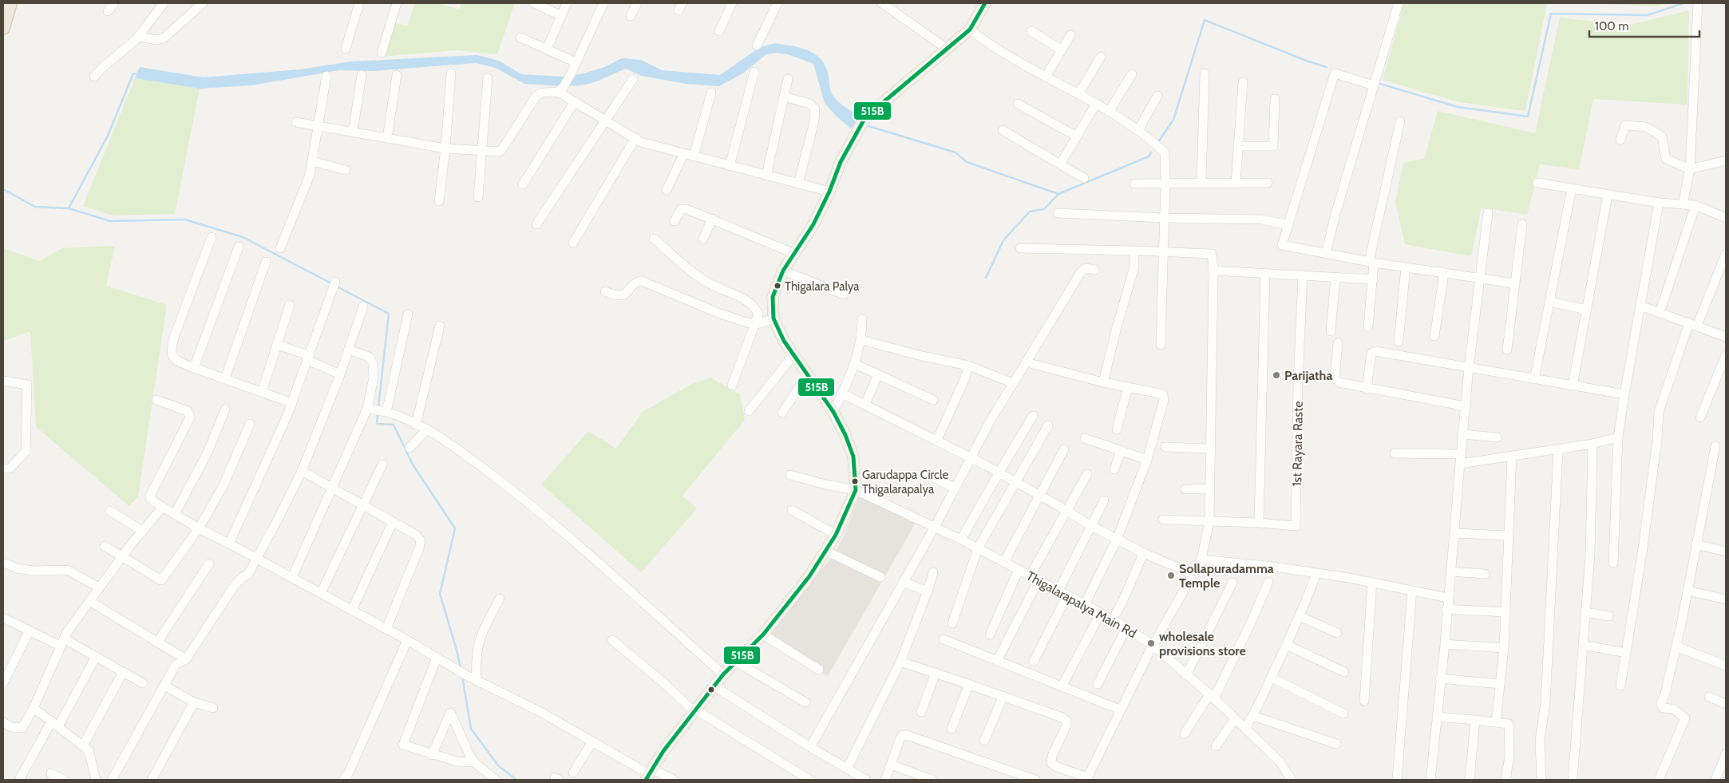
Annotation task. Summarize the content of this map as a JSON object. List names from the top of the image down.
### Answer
{
  "streets": {
    "street": ["1st Rayara Raste", "Thigalarapalya Main Rd"]
  },
  "places": [
    "Thigalara Palya",
    "Parijatha",
    "Garudappa Circle Thigalarapalya",
    "Sollapuradamma Temple",
    "wholesale provisions store"
  ],
  "lines": ["transit line 515B"],
  "scale_bar": "100 m"
}
